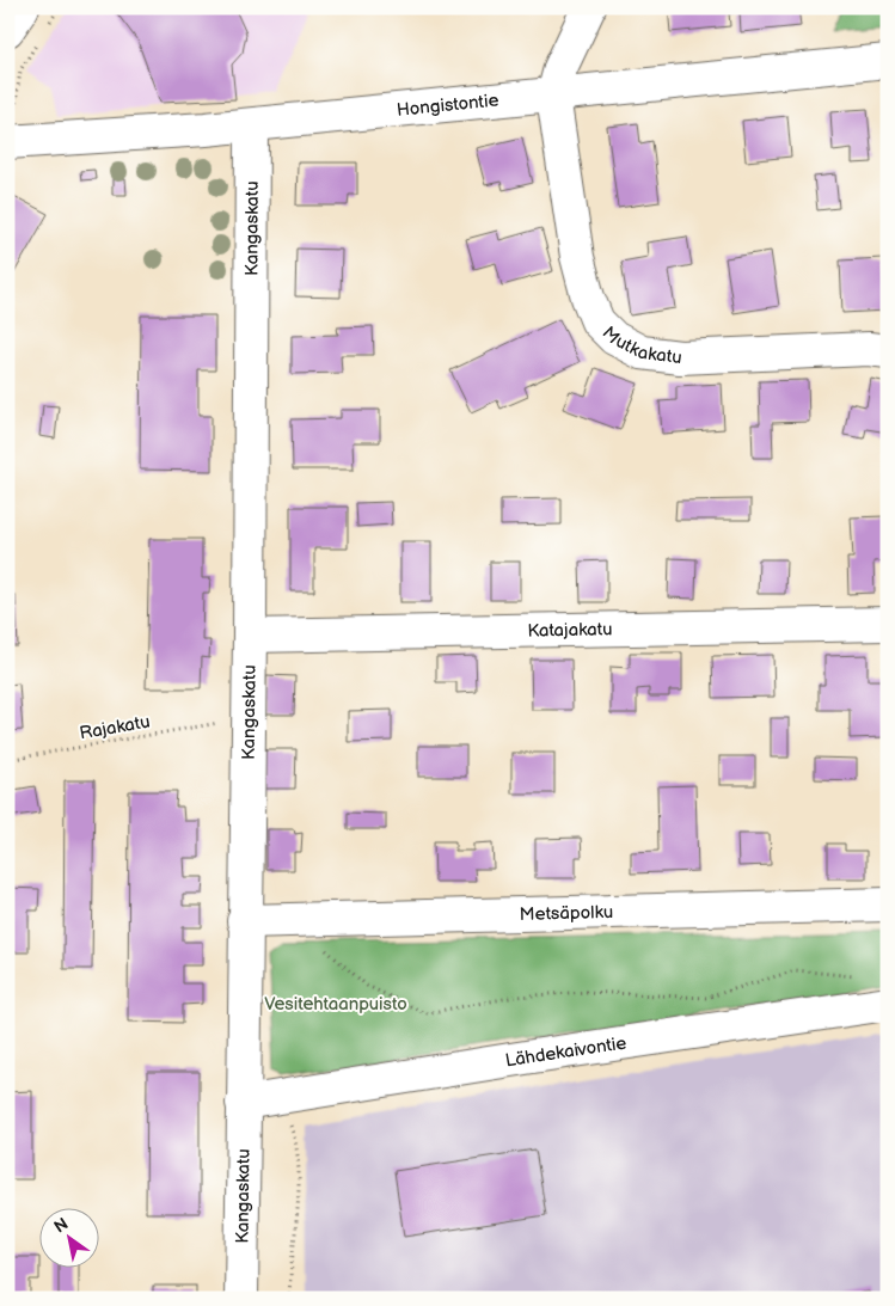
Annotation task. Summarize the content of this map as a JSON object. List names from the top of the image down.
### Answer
{
  "streets": {
    "street": [
      "Hongistontie",
      "Kangaskatu",
      "Mutkakatu",
      "Katajakatu",
      "Metsäpolku",
      "Lähdekaivontie"
    ],
    "path": ["Rajakatu"]
  },
  "crossings": [
    ["Hongistontie", "Kangaskatu"],
    ["Hongistontie", "Mutkakatu"],
    ["Kangaskatu", "Katajakatu"],
    ["Kangaskatu", "Metsäpolku"],
    ["Kangaskatu", "Lähdekaivontie"]
  ],
  "parks": ["Vesitehtaanpuisto"],
  "north": "top left"
}
